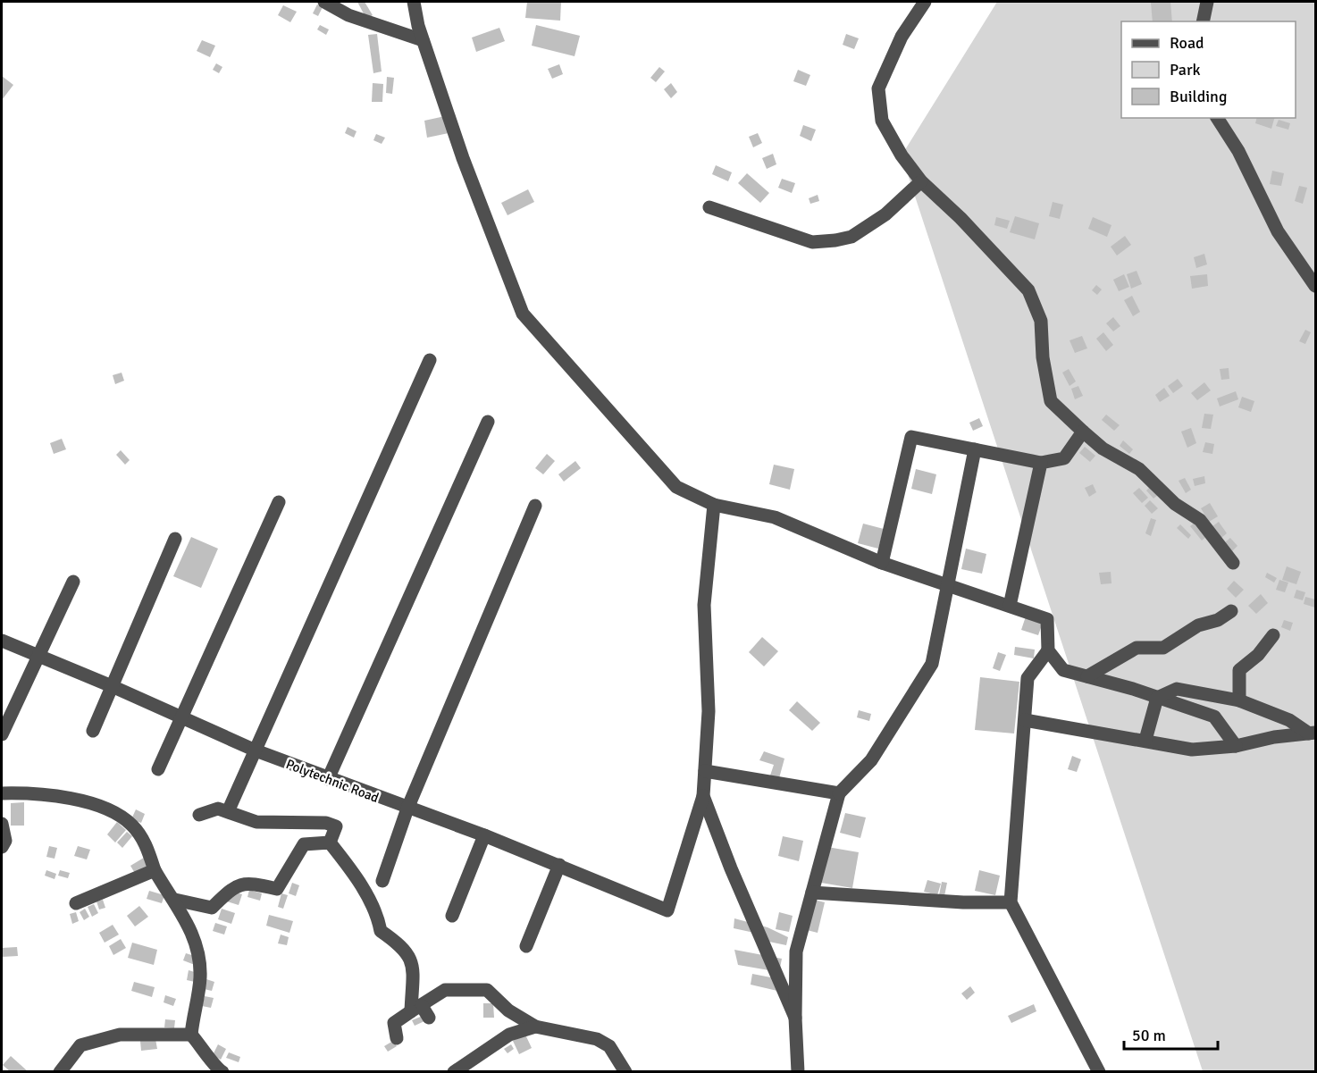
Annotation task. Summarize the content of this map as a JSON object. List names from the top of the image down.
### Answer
{
  "streets": {
    "street": ["Polytechnic Road"]
  },
  "legend": ["Road", "Park", "Building"],
  "scale_bar": "50 m"
}
